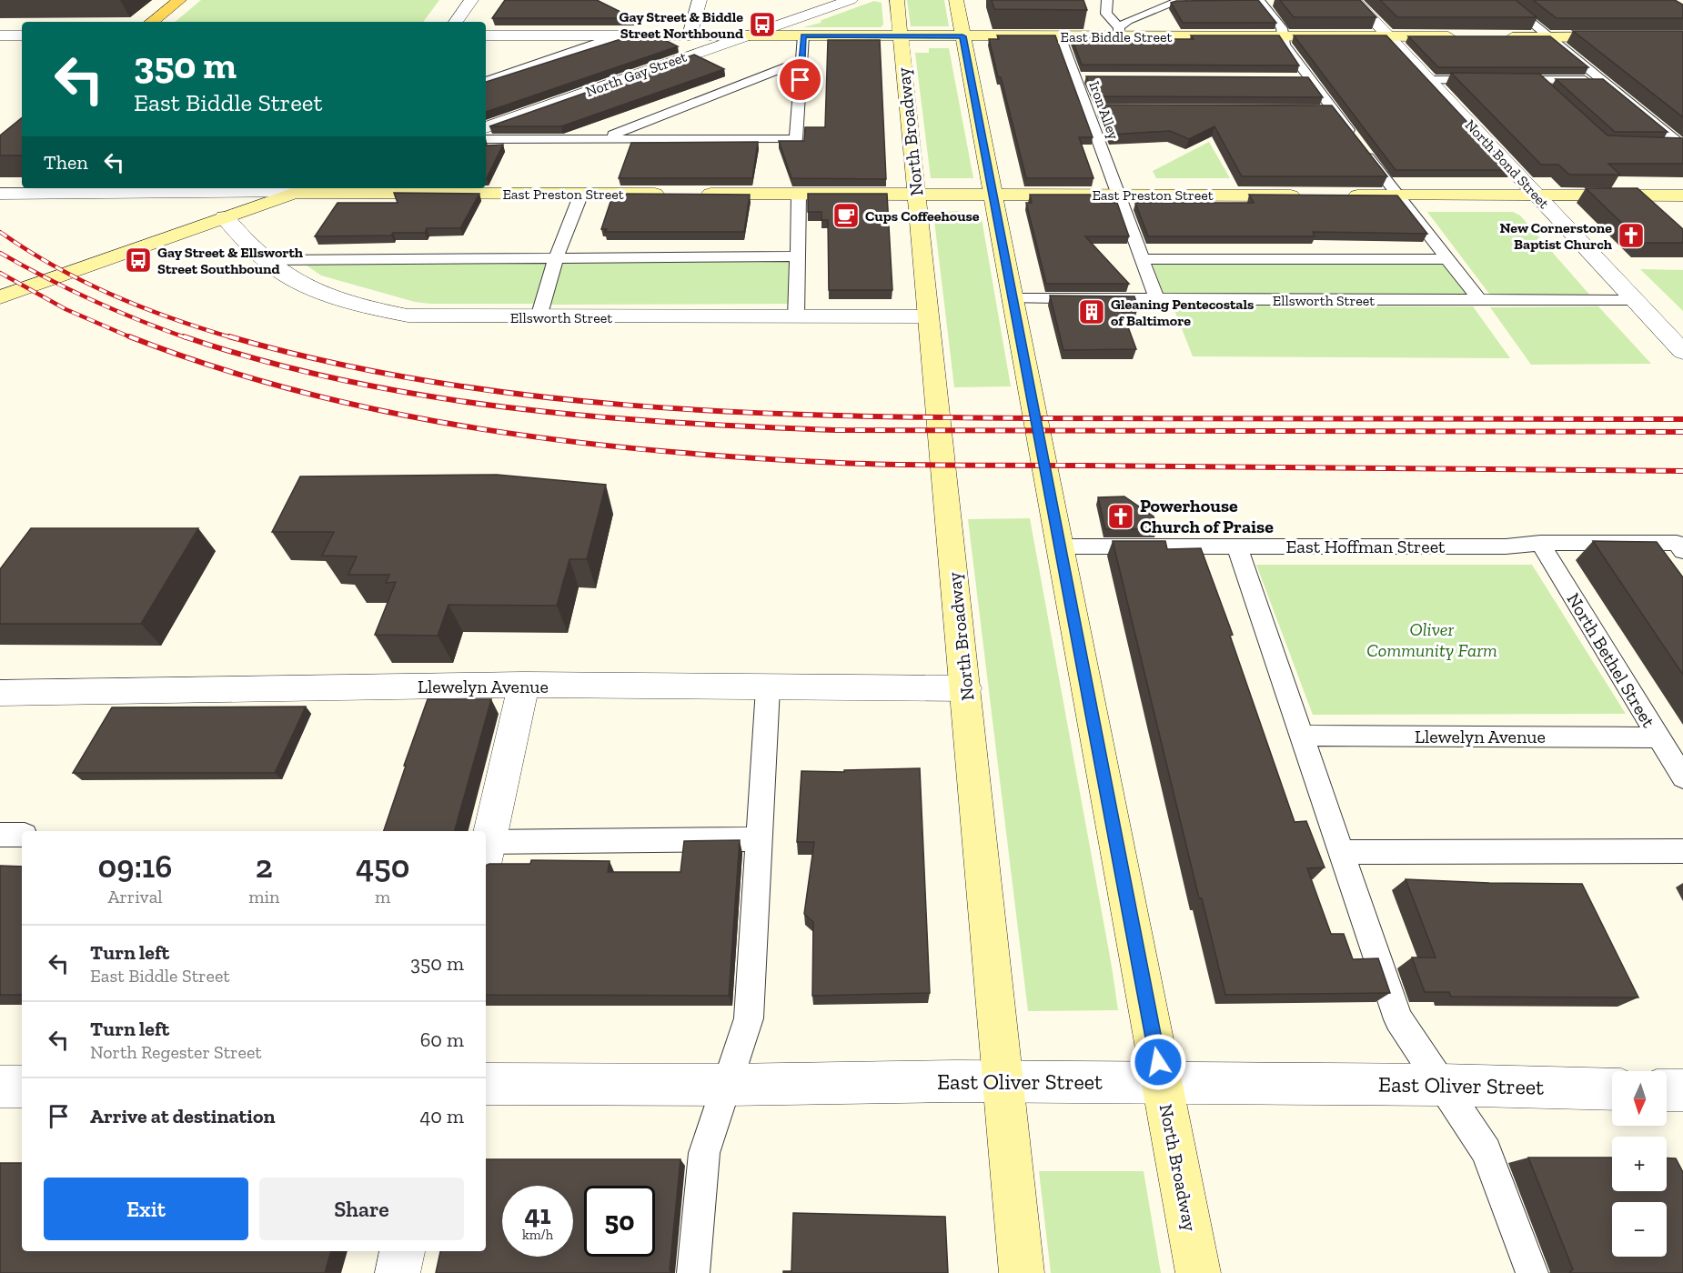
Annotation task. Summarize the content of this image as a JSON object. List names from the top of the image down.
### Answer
{
  "streets": {
    "main road": ["East Biddle Street", "North Broadway", "East Preston Street"],
    "street": [
      "North Gay Street",
      "North Bond Street",
      "Ellsworth Street",
      "Llewelyn Avenue",
      "East Oliver Street"
    ],
    "lane": ["Iron Alley", "East Hoffman Street", "North Bethel Street"]
  },
  "crossings": [
    ["East Biddle Street", "North Gay Street"],
    ["East Biddle Street", "Iron Alley"],
    ["East Biddle Street", "North Broadway"],
    ["East Biddle Street", "North Bond Street"],
    ["Iron Alley", "East Preston Street"],
    ["Iron Alley", "Ellsworth Street"],
    ["North Broadway", "East Preston Street"],
    ["North Broadway", "Ellsworth Street"],
    ["North Broadway", "East Hoffman Street"],
    ["North Broadway", "Llewelyn Avenue"],
    ["North Broadway", "East Oliver Street"],
    ["North Bond Street", "Ellsworth Street"],
    ["East Hoffman Street", "North Bethel Street"],
    ["North Bethel Street", "Llewelyn Avenue"]
  ],
  "parks": ["Oliver Community Farm"],
  "places": {
    "bus stop": ["Gay Street & Biddle Street Northbound", "Gay Street & Ellsworth Street Southbound"],
    "cafe": ["Cups Coffeehouse"],
    "church": ["New Cornerstone Baptist Church", "Powerhouse Church of Praise"],
    "building": ["Gleaning Pentecostals of Baltimore"]
  },
  "north": "bottom",
  "page": {
    "turn": ["350 m", "East Biddle Street"],
    "then": "Then",
    "eta": [
      "09:16",
      "Arrival",
      "2",
      "min",
      "450",
      "m"
    ],
    "list": [
      {
        "name": "Turn left",
        "note": "East Biddle Street",
        "value": "350 m"
      },
      {
        "name": "Turn left",
        "note": "North Regester Street",
        "value": "60 m"
      },
      {
        "name": "Arrive at destination",
        "value": "40 m"
      }
    ],
    "map_buttons": ["+", "−"],
    "buttons": ["Exit", "Share"],
    "speed": "41 km/h",
    "limit": "50"
  }
}
